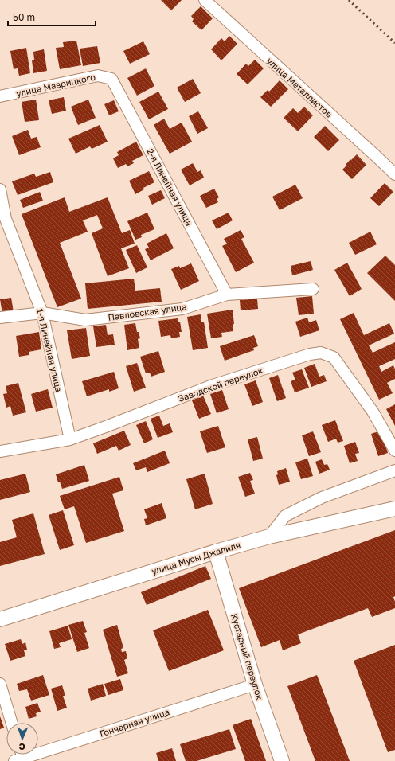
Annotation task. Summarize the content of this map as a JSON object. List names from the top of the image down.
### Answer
{
  "streets": {
    "street": [
      "улица Маврицкого",
      "улица Металлистов",
      "2-я Линейная улица",
      "Павловская улица",
      "1-я Линейная улица",
      "Заводской переулок",
      "улица Мусы Джалиля",
      "Кустарный переулок",
      "Гончарная улица"
    ]
  },
  "crossings": [
    ["улица Маврицкого", "2-я Линейная улица"],
    ["2-я Линейная улица", "Павловская улица"],
    ["Павловская улица", "1-я Линейная улица"],
    ["1-я Линейная улица", "Заводской переулок"],
    ["улица Мусы Джалиля", "Кустарный переулок"],
    ["Кустарный переулок", "Гончарная улица"]
  ],
  "scale_bar": "50 m",
  "north": "bottom"
}
